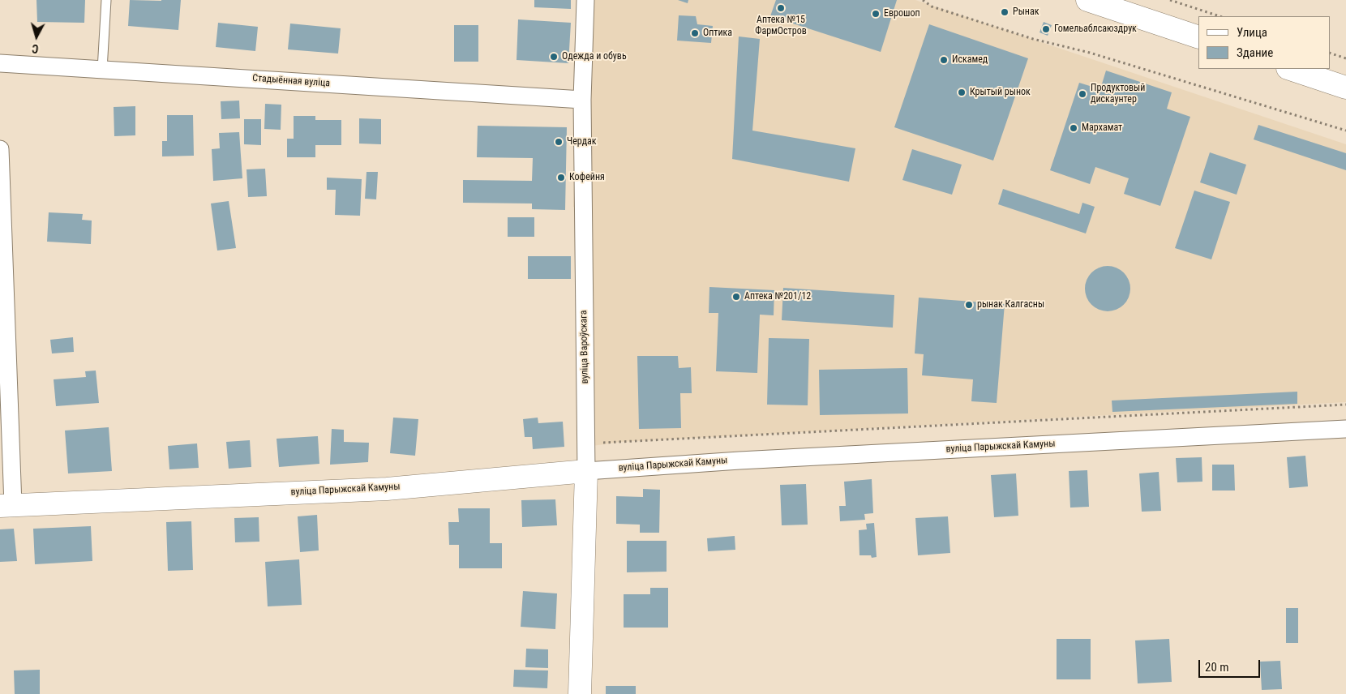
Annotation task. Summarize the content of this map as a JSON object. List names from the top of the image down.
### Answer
{
  "streets": {
    "street": ["Стадыённая вуліца", "вуліца Вароўскага", "вуліца Парыжскай Камуны"]
  },
  "crossings": [
    ["Стадыённая вуліца", "вуліца Вароўскага"],
    ["вуліца Вароўскага", "вуліца Парыжскай Камуны"]
  ],
  "places": [
    "Аптека №15 ФармОстров",
    "Рынак",
    "Еврошоп",
    "Гомельаблсаюздрук",
    "Оптика",
    "Одежда и обувь",
    "Искамед",
    "Крытый рынок",
    "Продуктовый дискаунтер",
    "Мархамат",
    "Чердак",
    "Кофейня",
    "Аптека №201/12",
    "рынак Калгасны"
  ],
  "legend": ["Улица", "Здание"],
  "scale_bar": "20 m",
  "north": "bottom"
}
